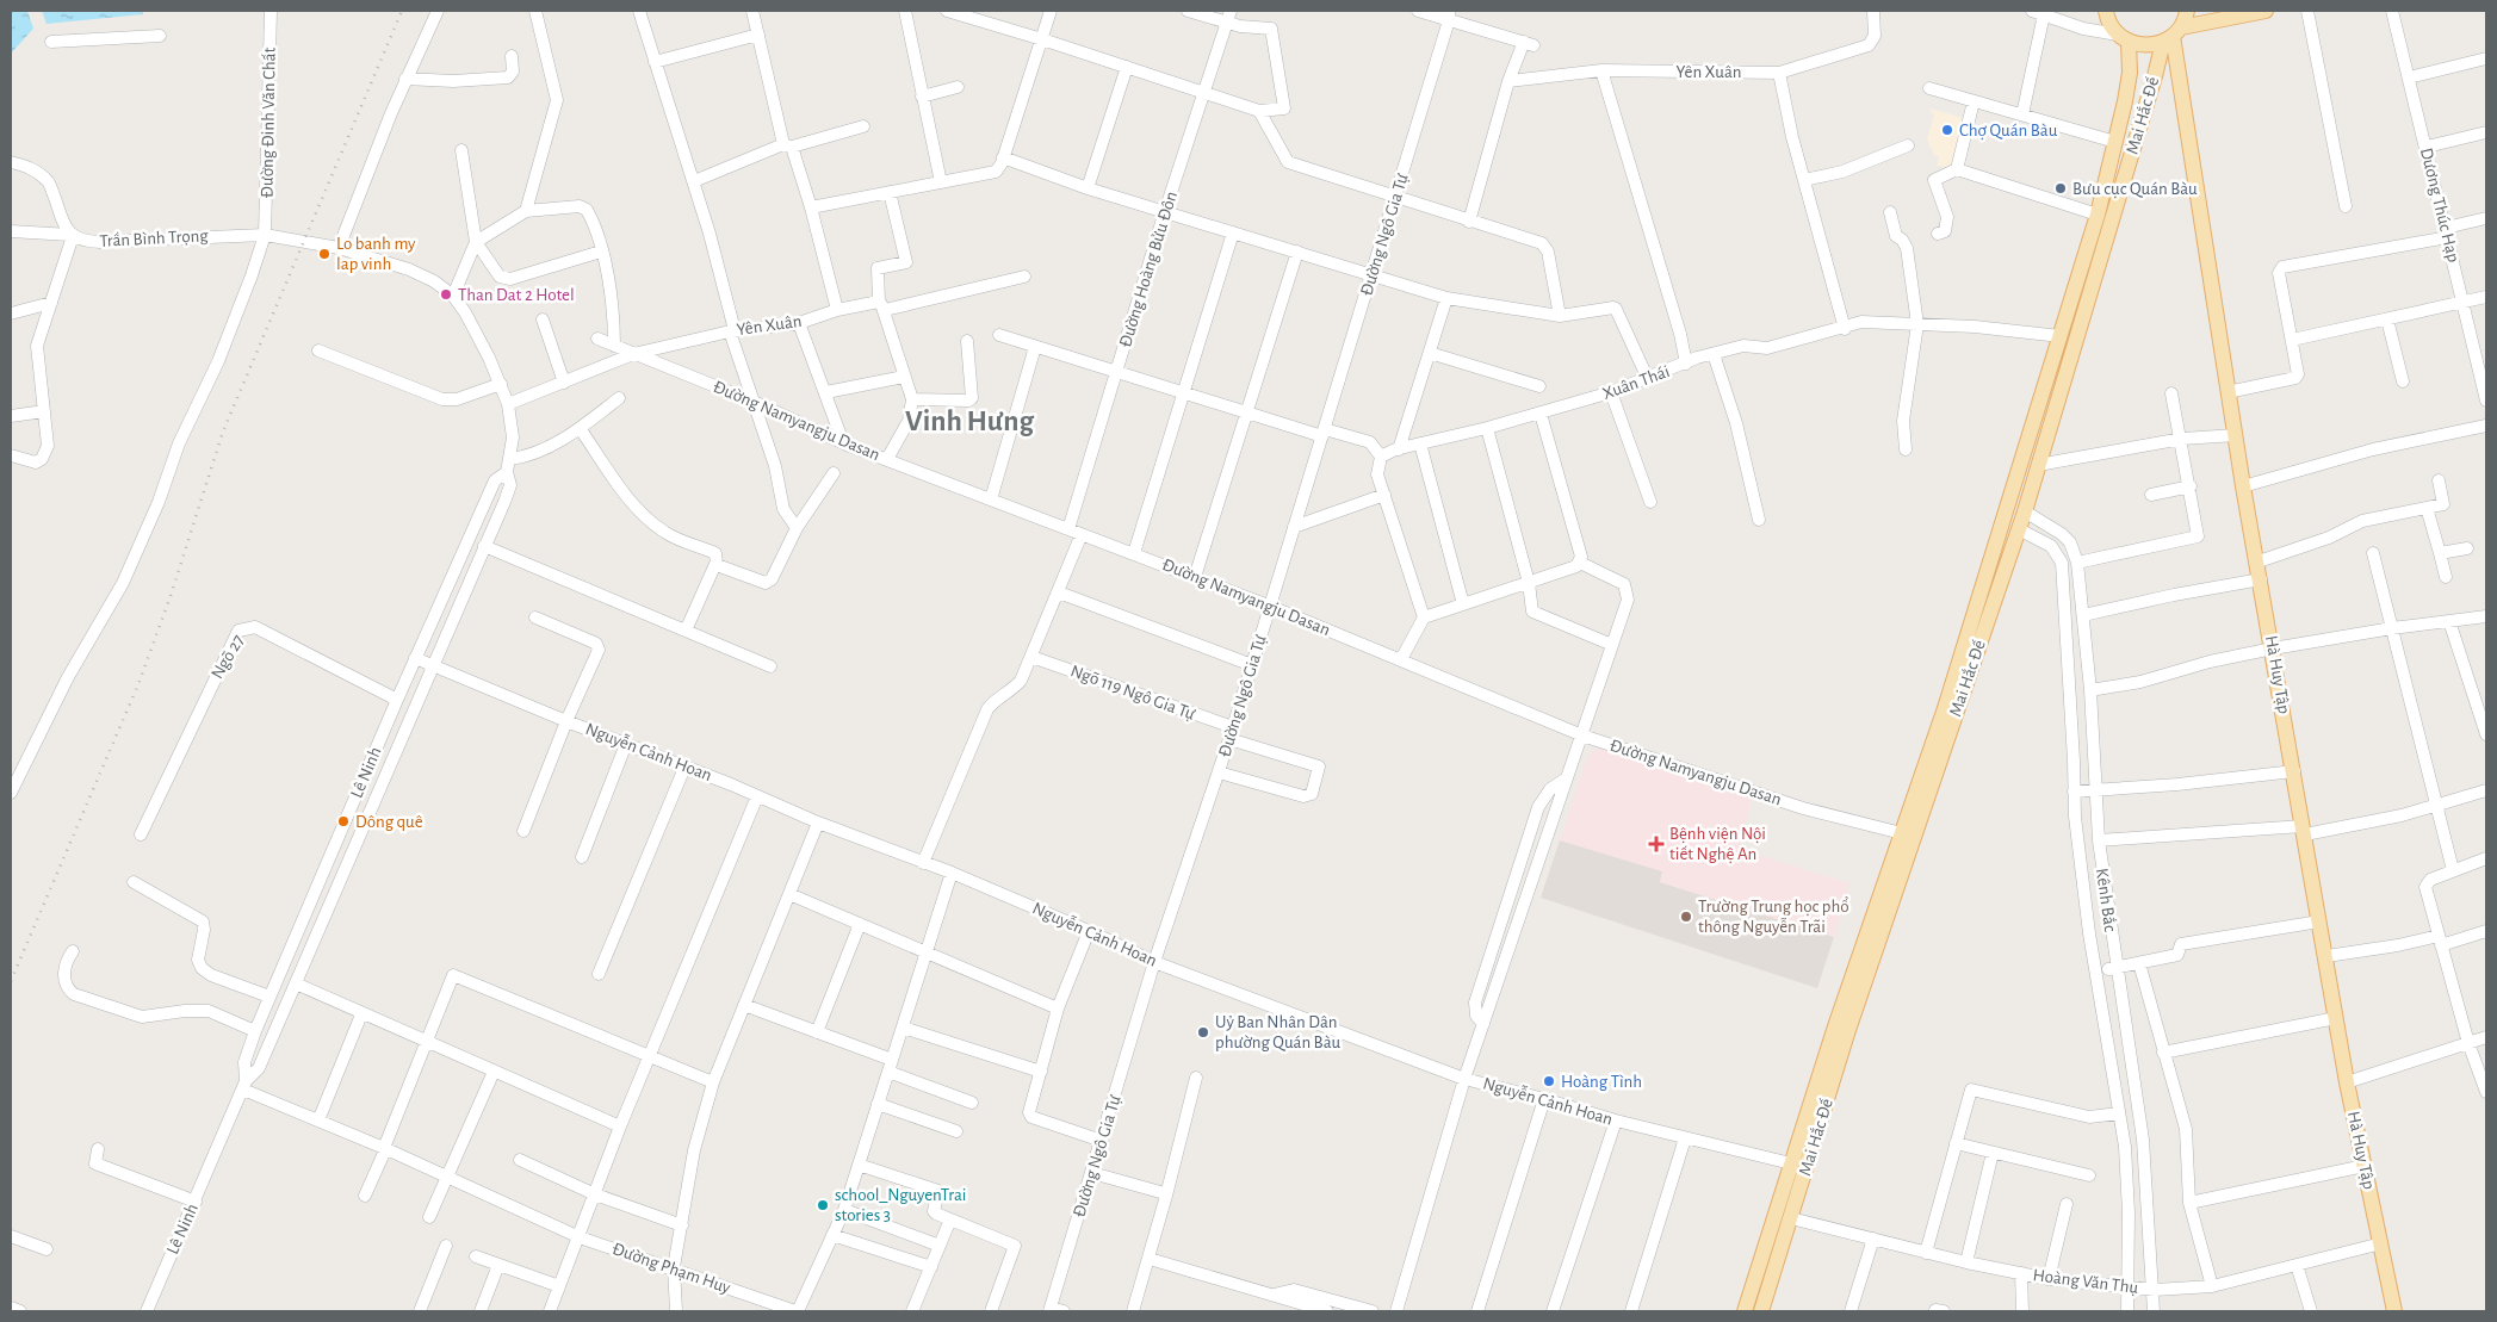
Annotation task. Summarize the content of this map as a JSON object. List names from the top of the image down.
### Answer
{
  "streets": {
    "main road": ["Mai Hắc Đế", "Hà Huy Tập"],
    "street": [
      "Yên Xuân",
      "Đường Đinh Văn Chất",
      "Dương Thúc Hạp",
      "Đường Ngô Gia Tự",
      "Trần Bình Trọng",
      "Đường Hoàng Bửu Đôn",
      "Xuân Thái",
      "Đường Namyangju Dasan",
      "Ngõ 27",
      "Ngõ 119 Ngô Gia Tự",
      "Nguyễn Cảnh Hoan",
      "Lê Ninh",
      "Kênh Bắc",
      "Đường Phạm Huy",
      "Hoàng Văn Thụ"
    ]
  },
  "crossings": [
    ["Yên Xuân", "Đường Namyangju Dasan"],
    ["Yên Xuân", "Lê Ninh"],
    ["Mai Hắc Đế", "Xuân Thái"],
    ["Mai Hắc Đế", "Đường Namyangju Dasan"],
    ["Mai Hắc Đế", "Hà Huy Tập"],
    ["Mai Hắc Đế", "Nguyễn Cảnh Hoan"],
    ["Mai Hắc Đế", "Hoàng Văn Thụ"],
    ["Đường Đinh Văn Chất", "Trần Bình Trọng"],
    ["Đường Ngô Gia Tự", "Đường Namyangju Dasan"],
    ["Đường Ngô Gia Tự", "Ngõ 119 Ngô Gia Tự"],
    ["Đường Ngô Gia Tự", "Nguyễn Cảnh Hoan"],
    ["Trần Bình Trọng", "Lê Ninh"],
    ["Đường Hoàng Bửu Đôn", "Đường Namyangju Dasan"],
    ["Ngõ 27", "Lê Ninh"],
    ["Hà Huy Tập", "Hoàng Văn Thụ"],
    ["Nguyễn Cảnh Hoan", "Lê Ninh"],
    ["Lê Ninh", "Đường Phạm Huy"],
    ["Kênh Bắc", "Hoàng Văn Thụ"]
  ],
  "districts": ["Vinh Hưng"],
  "places": {
    "other": [
      "Chợ Quán Bàu",
      "Bưu cục Quán Bàu",
      "Lo banh my lap vinh",
      "Than Dat 2 Hotel",
      "Dông quê",
      "Trường Trung học phổ thông Nguyễn Trãi",
      "Uỷ Ban Nhân Dân phường Quán Bàu",
      "Hoàng Tình",
      "school_NguyenTrai stories 3"
    ],
    "health": ["Bệnh viện Nội tiết Nghệ An"]
  }
}
